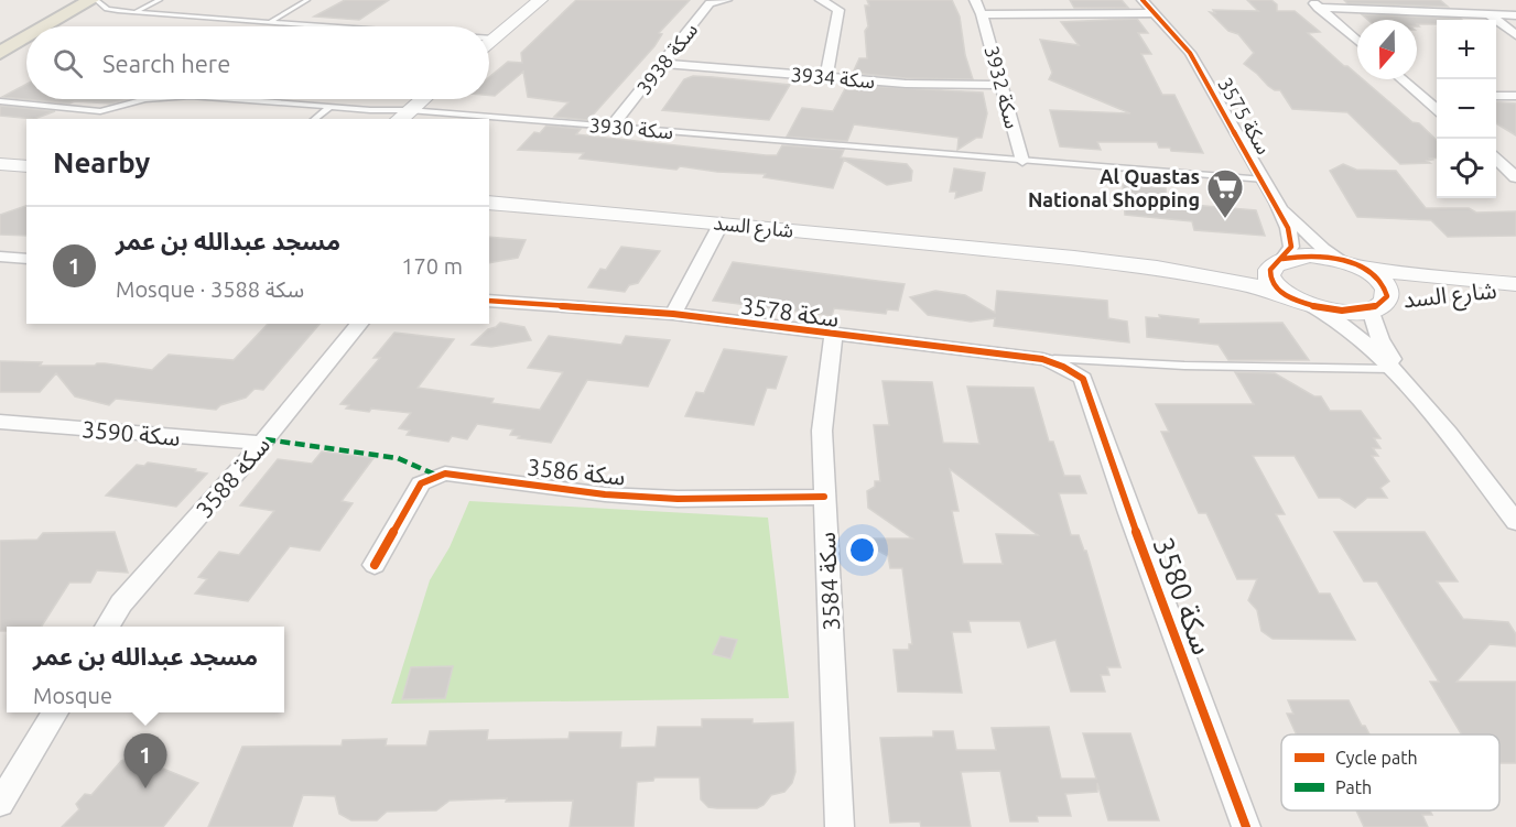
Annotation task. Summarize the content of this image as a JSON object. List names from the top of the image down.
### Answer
{
  "streets": {
    "street": [
      "سكة 3938",
      "سكة 3934",
      "سكة 3932",
      "سكة 3575",
      "شارع السد",
      "سكة 3578",
      "سكة 3590",
      "سكة 3586",
      "سكة 3588",
      "سكة 3584",
      "سكة 3580"
    ],
    "lane": ["سكة 3930"]
  },
  "crossings": [
    ["سكة 3938", "سكة 3934"],
    ["سكة 3938", "سكة 3930"],
    ["سكة 3934", "سكة 3932"],
    ["سكة 3932", "سكة 3575"],
    ["سكة 3932", "سكة 3930"],
    ["سكة 3575", "سكة 3930"],
    ["سكة 3575", "شارع السد"],
    ["سكة 3578", "سكة 3584"],
    ["سكة 3578", "سكة 3580"],
    ["سكة 3590", "سكة 3588"],
    ["سكة 3586", "سكة 3584"]
  ],
  "places": {
    "supermarket": ["Al Quastas National Shopping"]
  },
  "legend": ["Cycle path", "Path"],
  "north": "bottom",
  "page": {
    "map_buttons": ["+", "−"],
    "search": "Search here",
    "heading": "Nearby",
    "list": [
      {
        "mark": "1",
        "name": "مسجد عبدالله بن عمر",
        "note": "Mosque · سكة 3588",
        "value": "170 m"
      }
    ],
    "popup": ["مسجد عبدالله بن عمر", "Mosque"],
    "pins": "1"
  }
}
